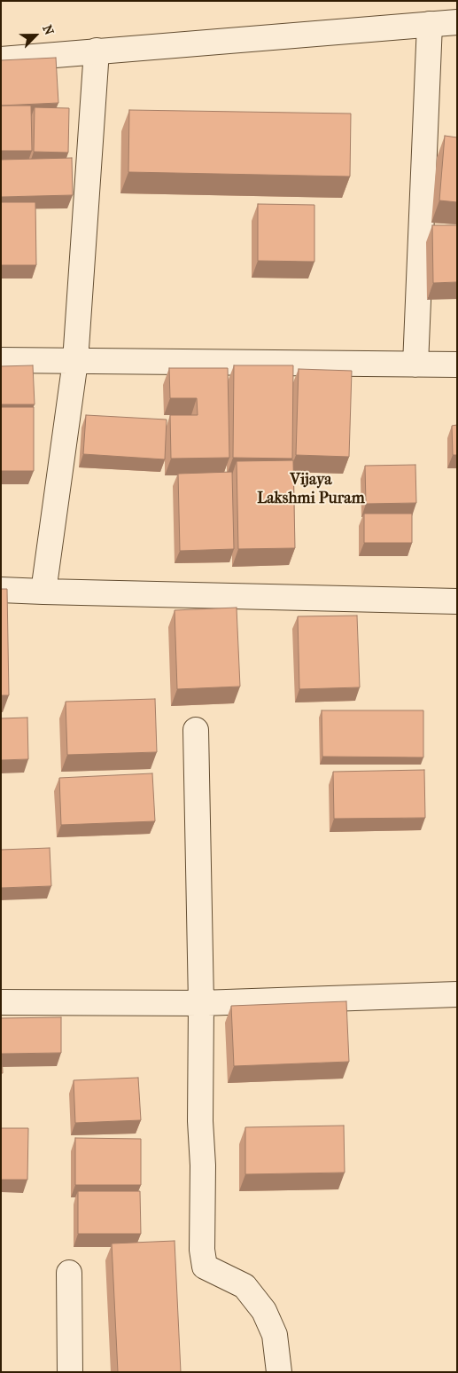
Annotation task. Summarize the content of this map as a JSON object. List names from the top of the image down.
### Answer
{
  "districts": ["Vijaya Lakshmi Puram"],
  "north": "top right"
}
